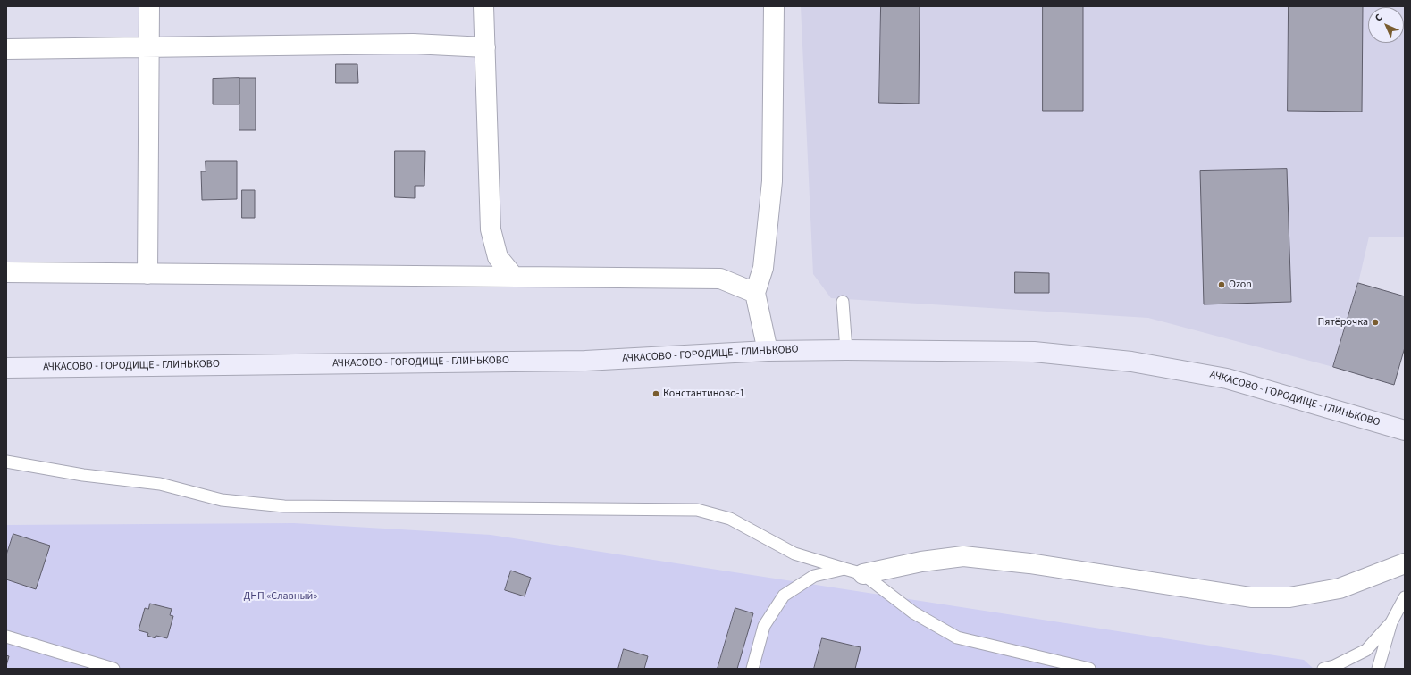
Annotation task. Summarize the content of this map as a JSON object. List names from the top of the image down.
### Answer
{
  "streets": {
    "street": ["АЧКАСОВО - ГОРОДИЩЕ - ГЛИНЬКОВО"]
  },
  "parks": ["ДНП «Славный»"],
  "places": ["Ozon", "Пятёрочка", "Константиново-1"],
  "north": "top left"
}
